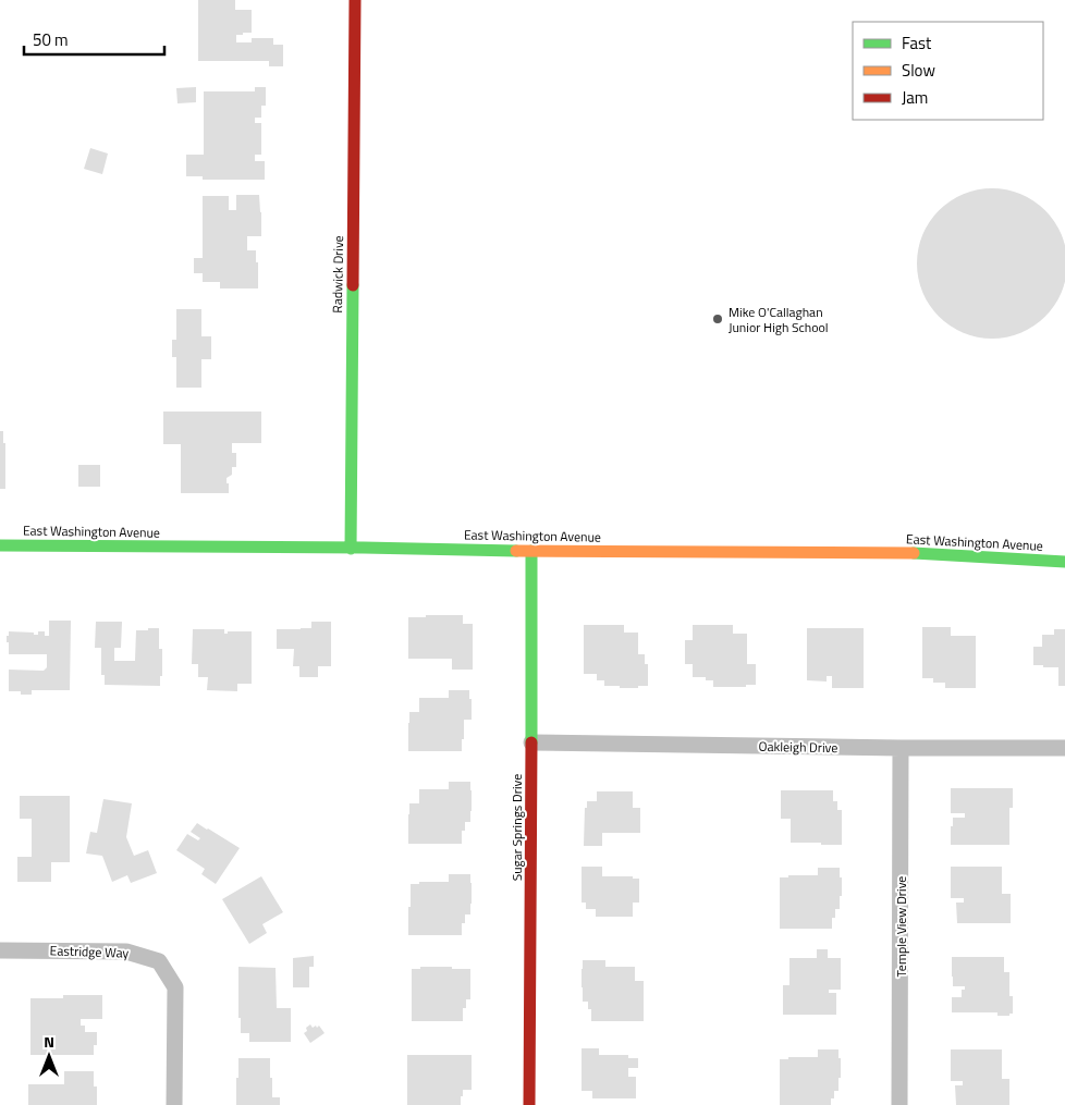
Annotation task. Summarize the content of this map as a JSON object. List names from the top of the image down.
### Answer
{
  "streets": {
    "street": [
      "Radwick Drive",
      "East Washington Avenue",
      "Oakleigh Drive",
      "Sugar Springs Drive",
      "Temple View Drive",
      "Eastridge Way"
    ]
  },
  "crossings": [
    ["Radwick Drive", "East Washington Avenue"],
    ["East Washington Avenue", "Sugar Springs Drive"],
    ["Oakleigh Drive", "Sugar Springs Drive"],
    ["Oakleigh Drive", "Temple View Drive"]
  ],
  "places": ["Mike O'Callaghan Junior High School"],
  "legend": ["Fast", "Slow", "Jam"],
  "scale_bar": "50 m",
  "north": "top"
}
